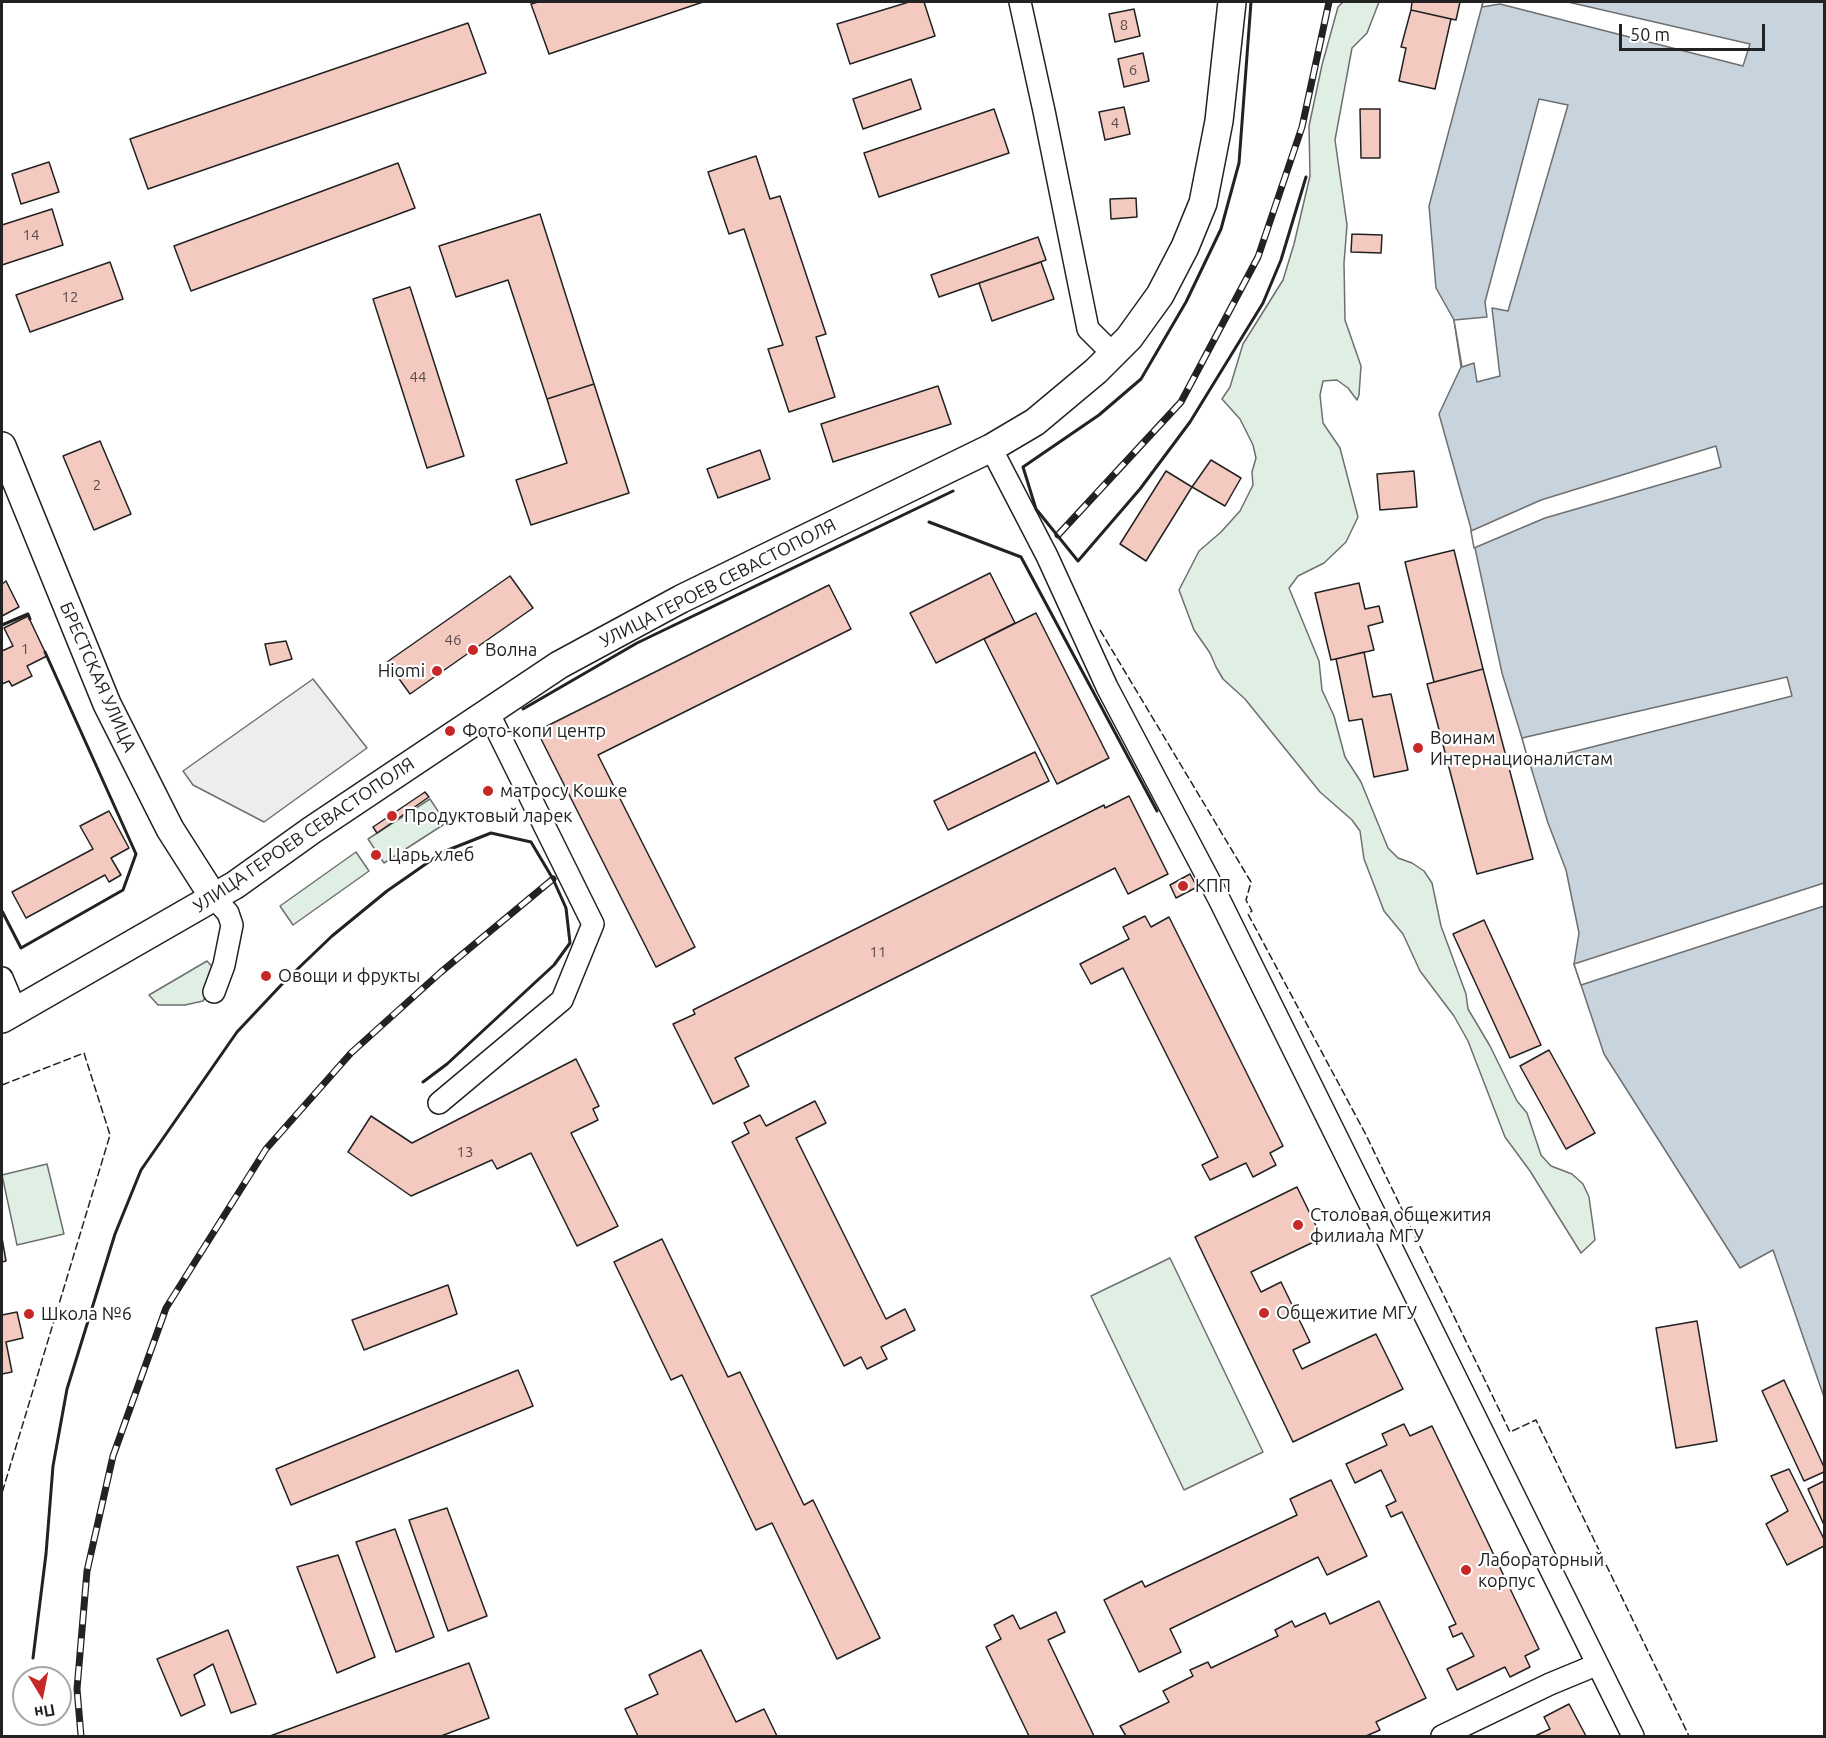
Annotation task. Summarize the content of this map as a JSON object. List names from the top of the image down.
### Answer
{
  "streets": {
    "main road": ["УЛИЦА ГЕРОЕВ СЕВАСТОПОЛЯ", "БРЕСТСКАЯ УЛИЦА"]
  },
  "crossings": [
    ["УЛИЦА ГЕРОЕВ СЕВАСТОПОЛЯ", "БРЕСТСКАЯ УЛИЦА"]
  ],
  "places": [
    "Волна",
    "Hiomi",
    "Фото-копи центр",
    "Воинам Интернационалистам",
    "матросу Кошке",
    "Продуктовый ларек",
    "Царь хлеб",
    "КПП",
    "Овощи и фрукты",
    "Столовая общежития филиала МГУ",
    "Общежитие МГУ",
    "Школа №6",
    "Лабораторный корпус"
  ],
  "house_numbers": [
    "8",
    "6",
    "4",
    "14",
    "12",
    "44",
    "2",
    "46",
    "1",
    "11",
    "13"
  ],
  "scale_bar": "50 m",
  "north": "bottom"
}
